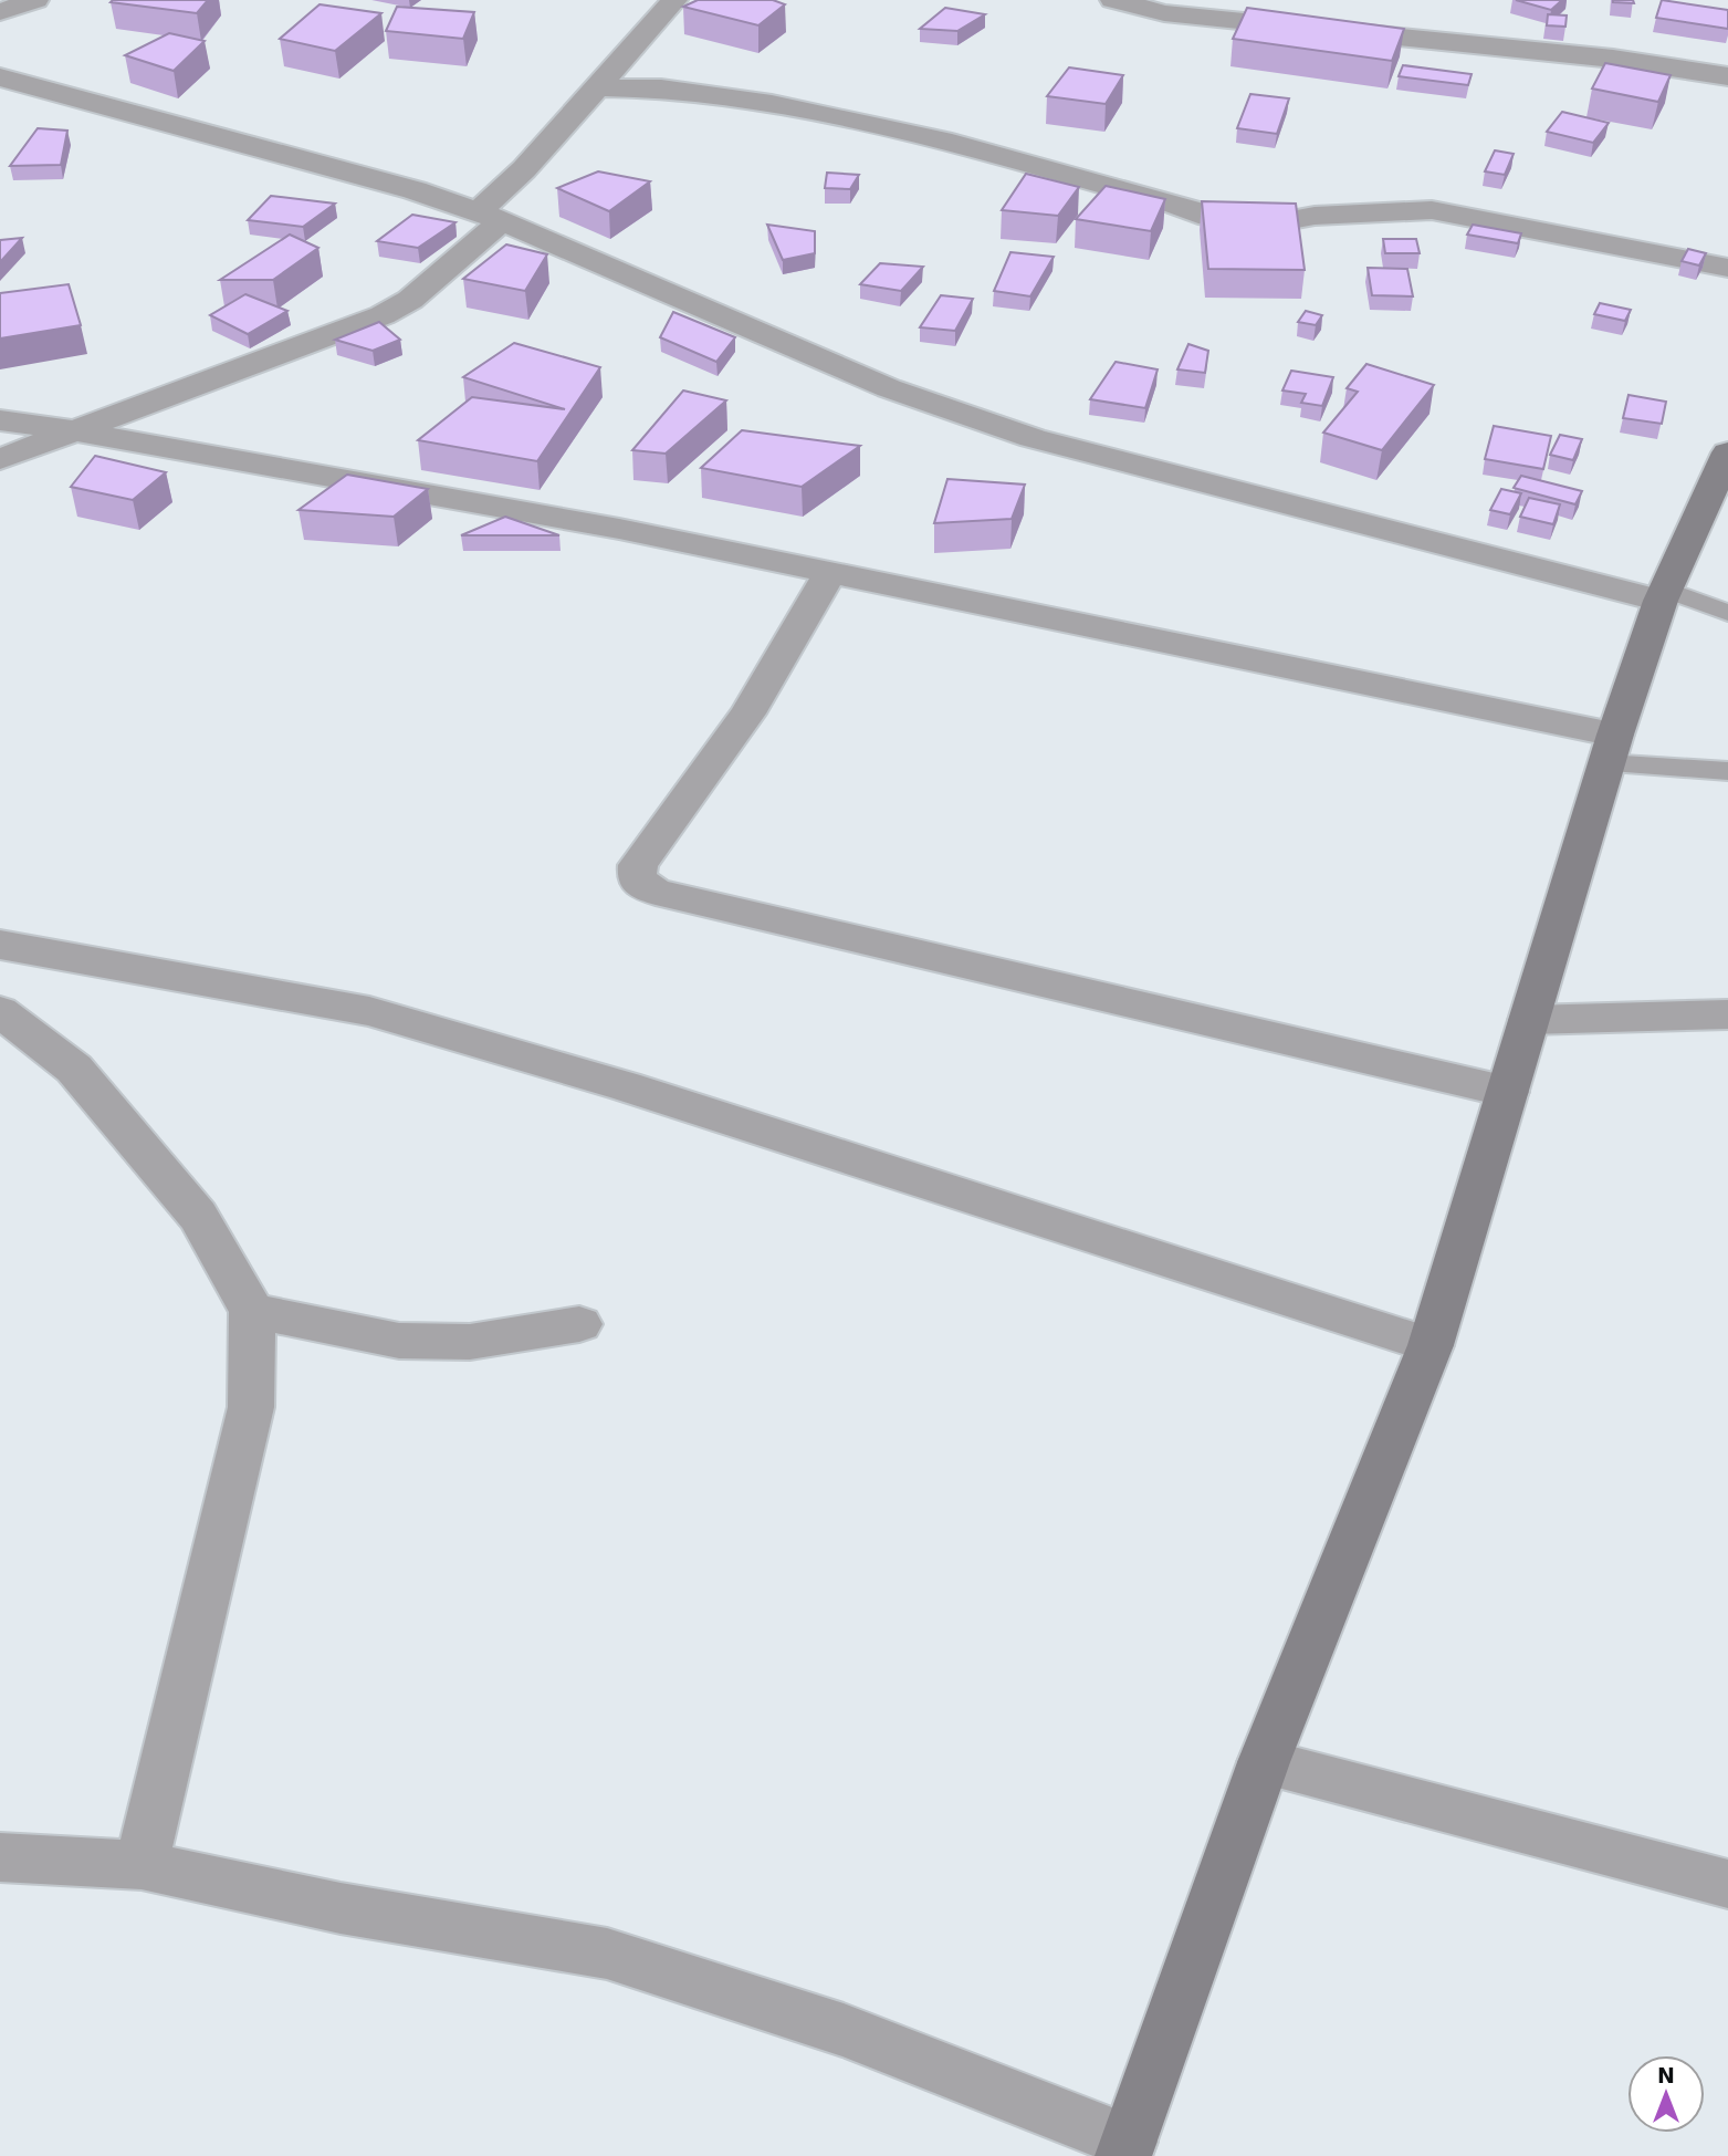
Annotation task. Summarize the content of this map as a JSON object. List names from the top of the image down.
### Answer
{
  "north": "top"
}
